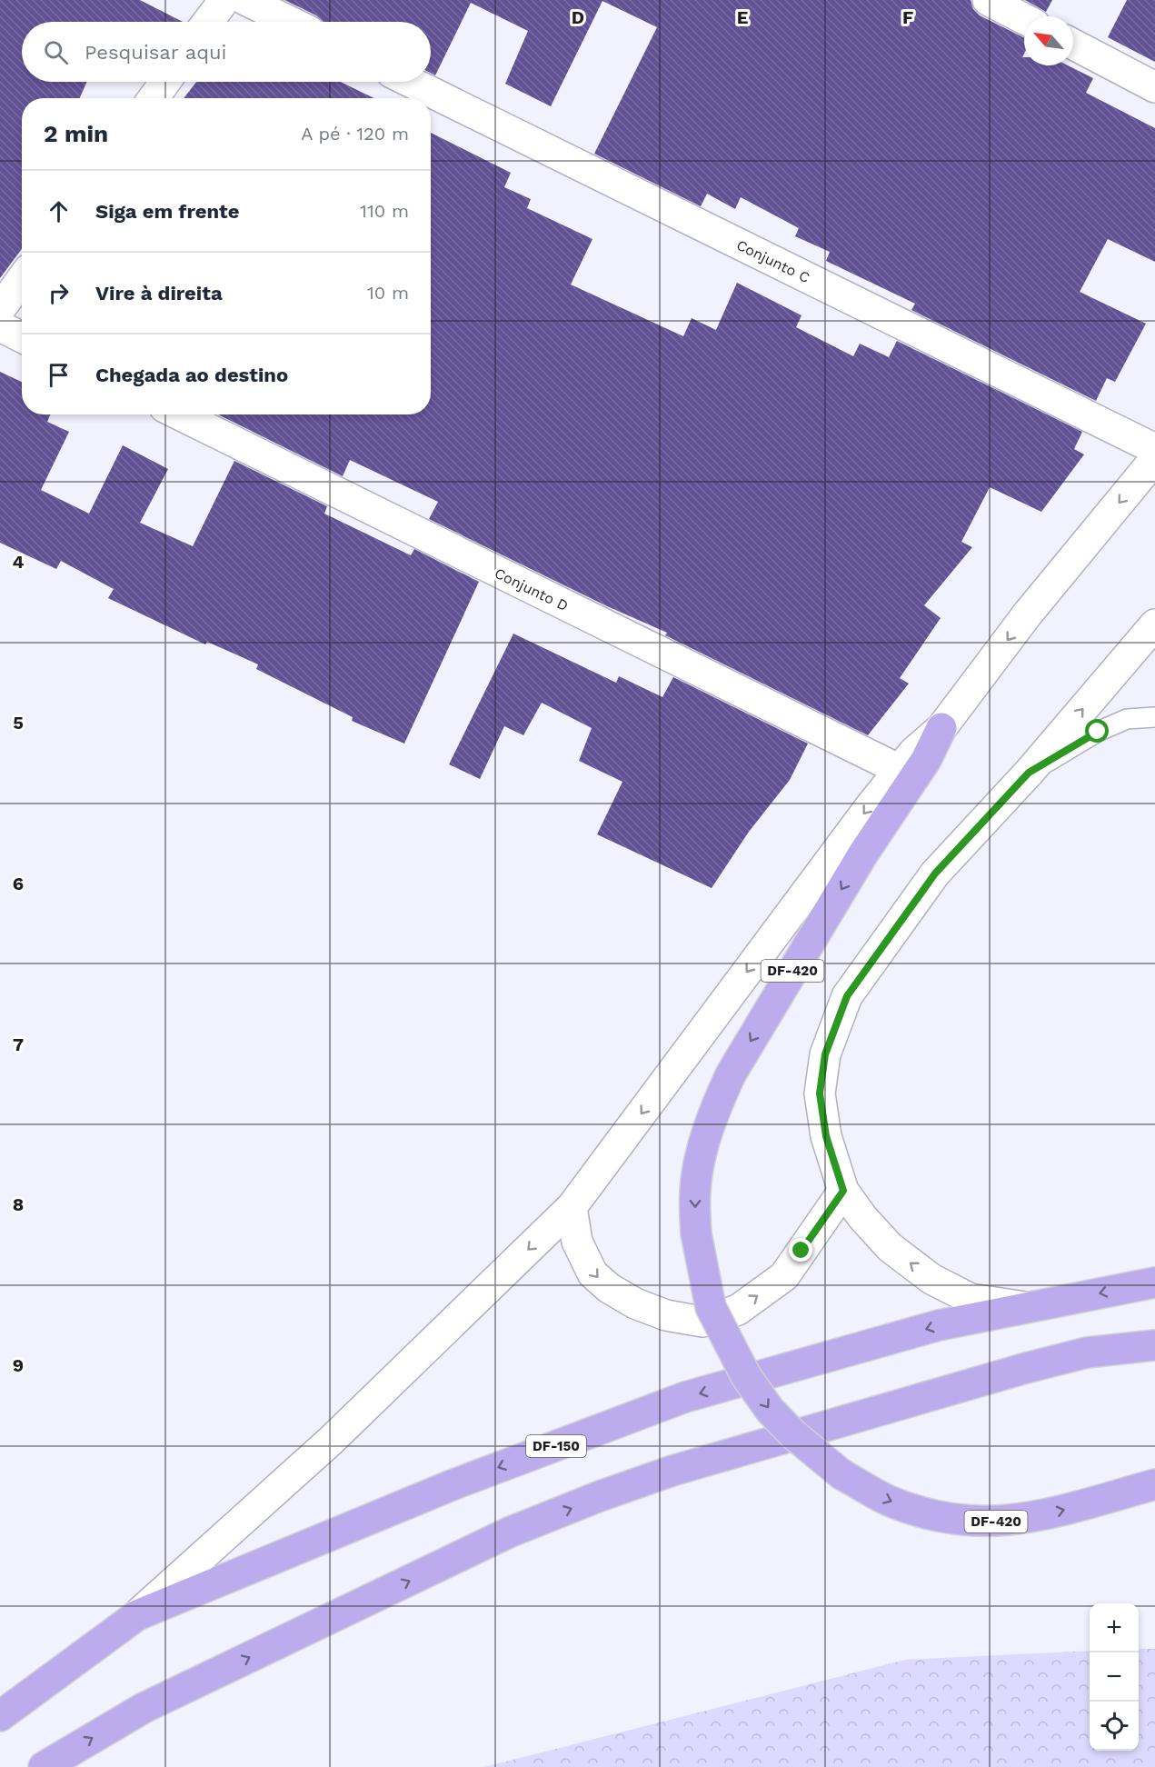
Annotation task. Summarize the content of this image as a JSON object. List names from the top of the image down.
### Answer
{
  "streets": {
    "main road": [
      "Conjunto C",
      "Conjunto D",
      "DF-420",
      "DF-150"
    ]
  },
  "crossings": [
    ["Conjunto D", "DF-420"]
  ],
  "north": "top left",
  "page": {
    "search": "Pesquisar aqui",
    "heading": ["2 min", "A pé · 120 m"],
    "list": [
      ["Siga em frente", "110 m"],
      ["Vire à direita", "10 m"],
      "Chegada ao destino"
    ],
    "map_buttons": ["+", "−"]
  },
  "grid": {
    "columns": ["D", "E", "F"],
    "rows": [
      "4",
      "5",
      "6",
      "7",
      "8",
      "9"
    ]
  }
}
